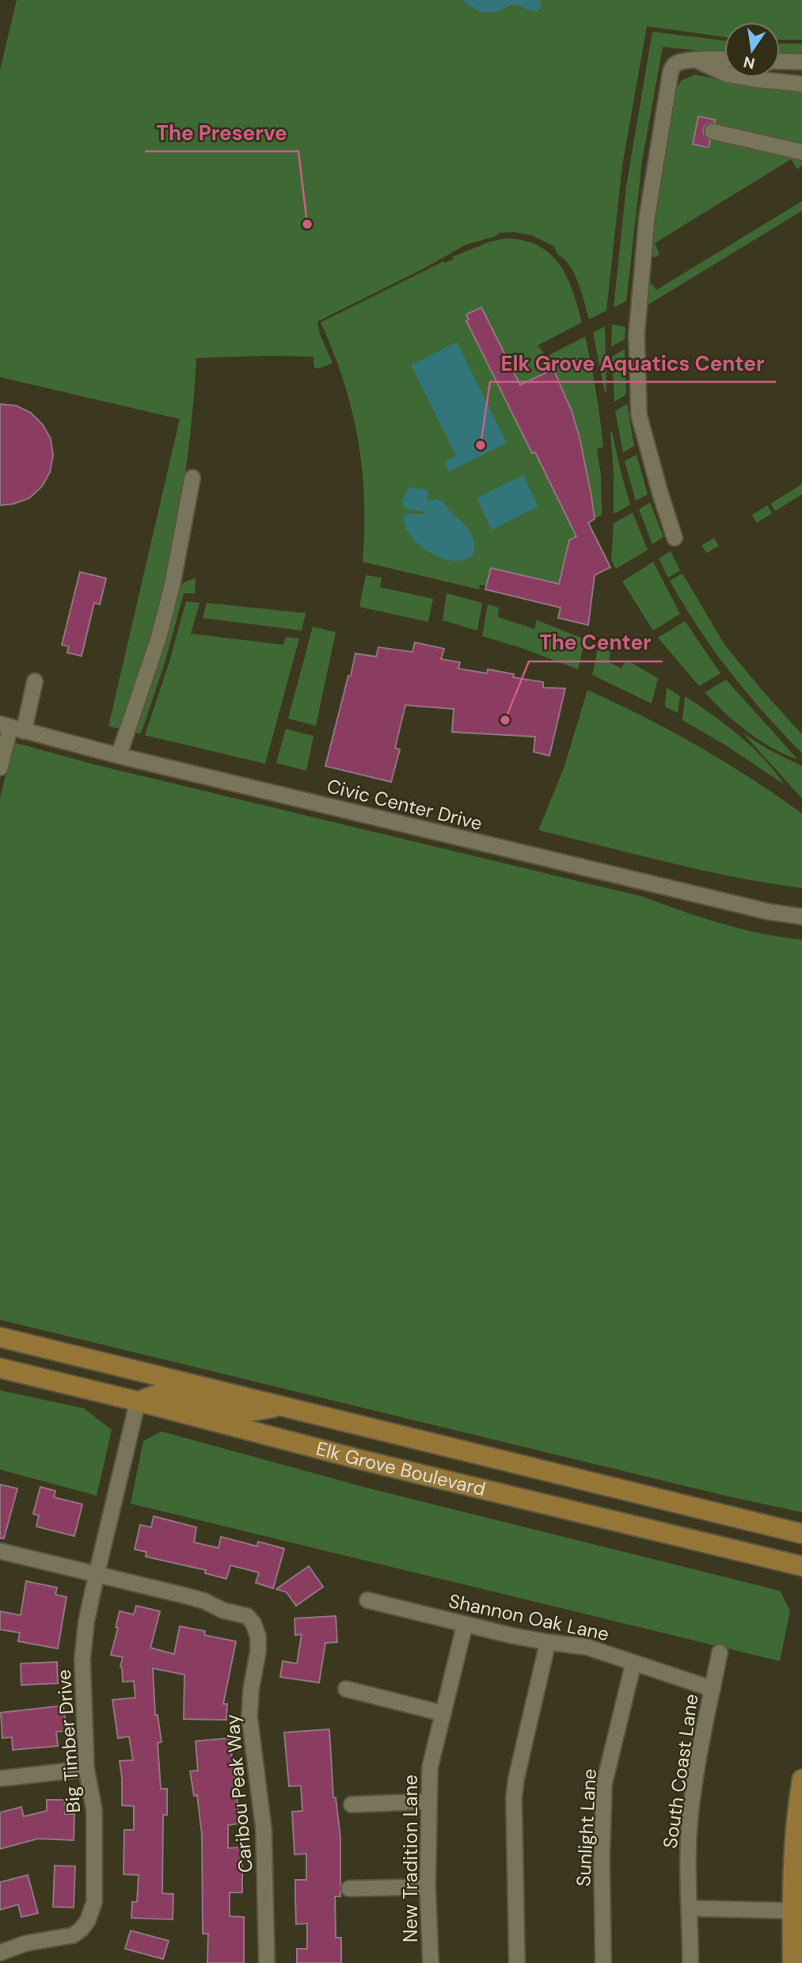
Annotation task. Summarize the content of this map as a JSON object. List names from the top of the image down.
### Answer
{
  "streets": {
    "main road": ["Elk Grove Boulevard"],
    "street": [
      "Civic Center Drive",
      "Shannon Oak Lane",
      "Big Timber Drive",
      "South Coast Lane",
      "Caribou Peak Way",
      "Sunlight Lane",
      "New Tradition Lane"
    ]
  },
  "crossings": [
    ["Elk Grove Boulevard", "Big Timber Drive"],
    ["Shannon Oak Lane", "South Coast Lane"],
    ["Shannon Oak Lane", "Sunlight Lane"],
    ["Shannon Oak Lane", "New Tradition Lane"],
    ["Big Timber Drive", "Caribou Peak Way"]
  ],
  "places": ["The Preserve", "Elk Grove Aquatics Center", "The Center"],
  "north": "bottom"
}
